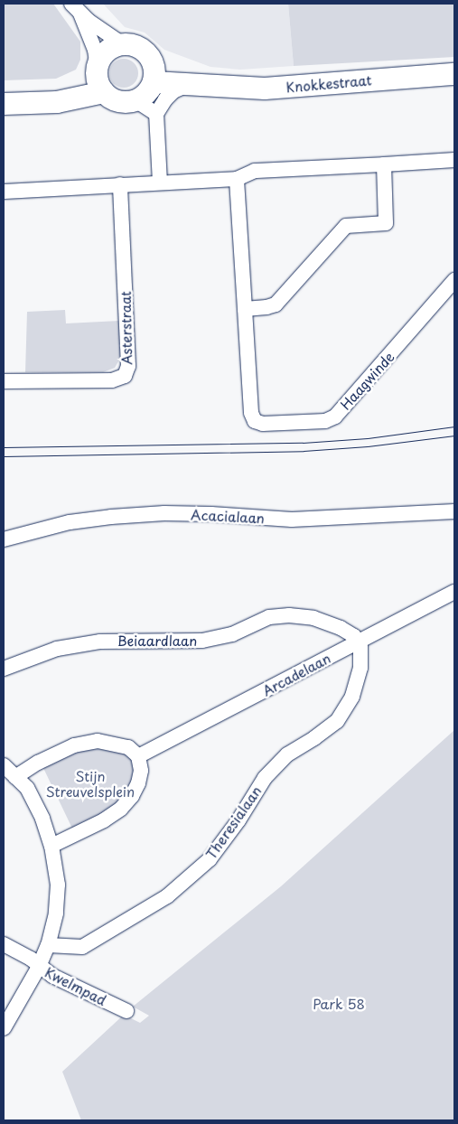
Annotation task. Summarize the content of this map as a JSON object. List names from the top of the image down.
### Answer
{
  "streets": {
    "street": [
      "Knokkestraat",
      "Asterstraat",
      "Haagwinde",
      "Acacialaan",
      "Beiaardlaan",
      "Arcadelaan",
      "Theresialaan",
      "Kwelmpad"
    ]
  },
  "crossings": [
    ["Beiaardlaan", "Arcadelaan"],
    ["Beiaardlaan", "Theresialaan"],
    ["Arcadelaan", "Theresialaan"]
  ],
  "parks": ["Stijn Streuvelsplein", "Park 58"]
}
